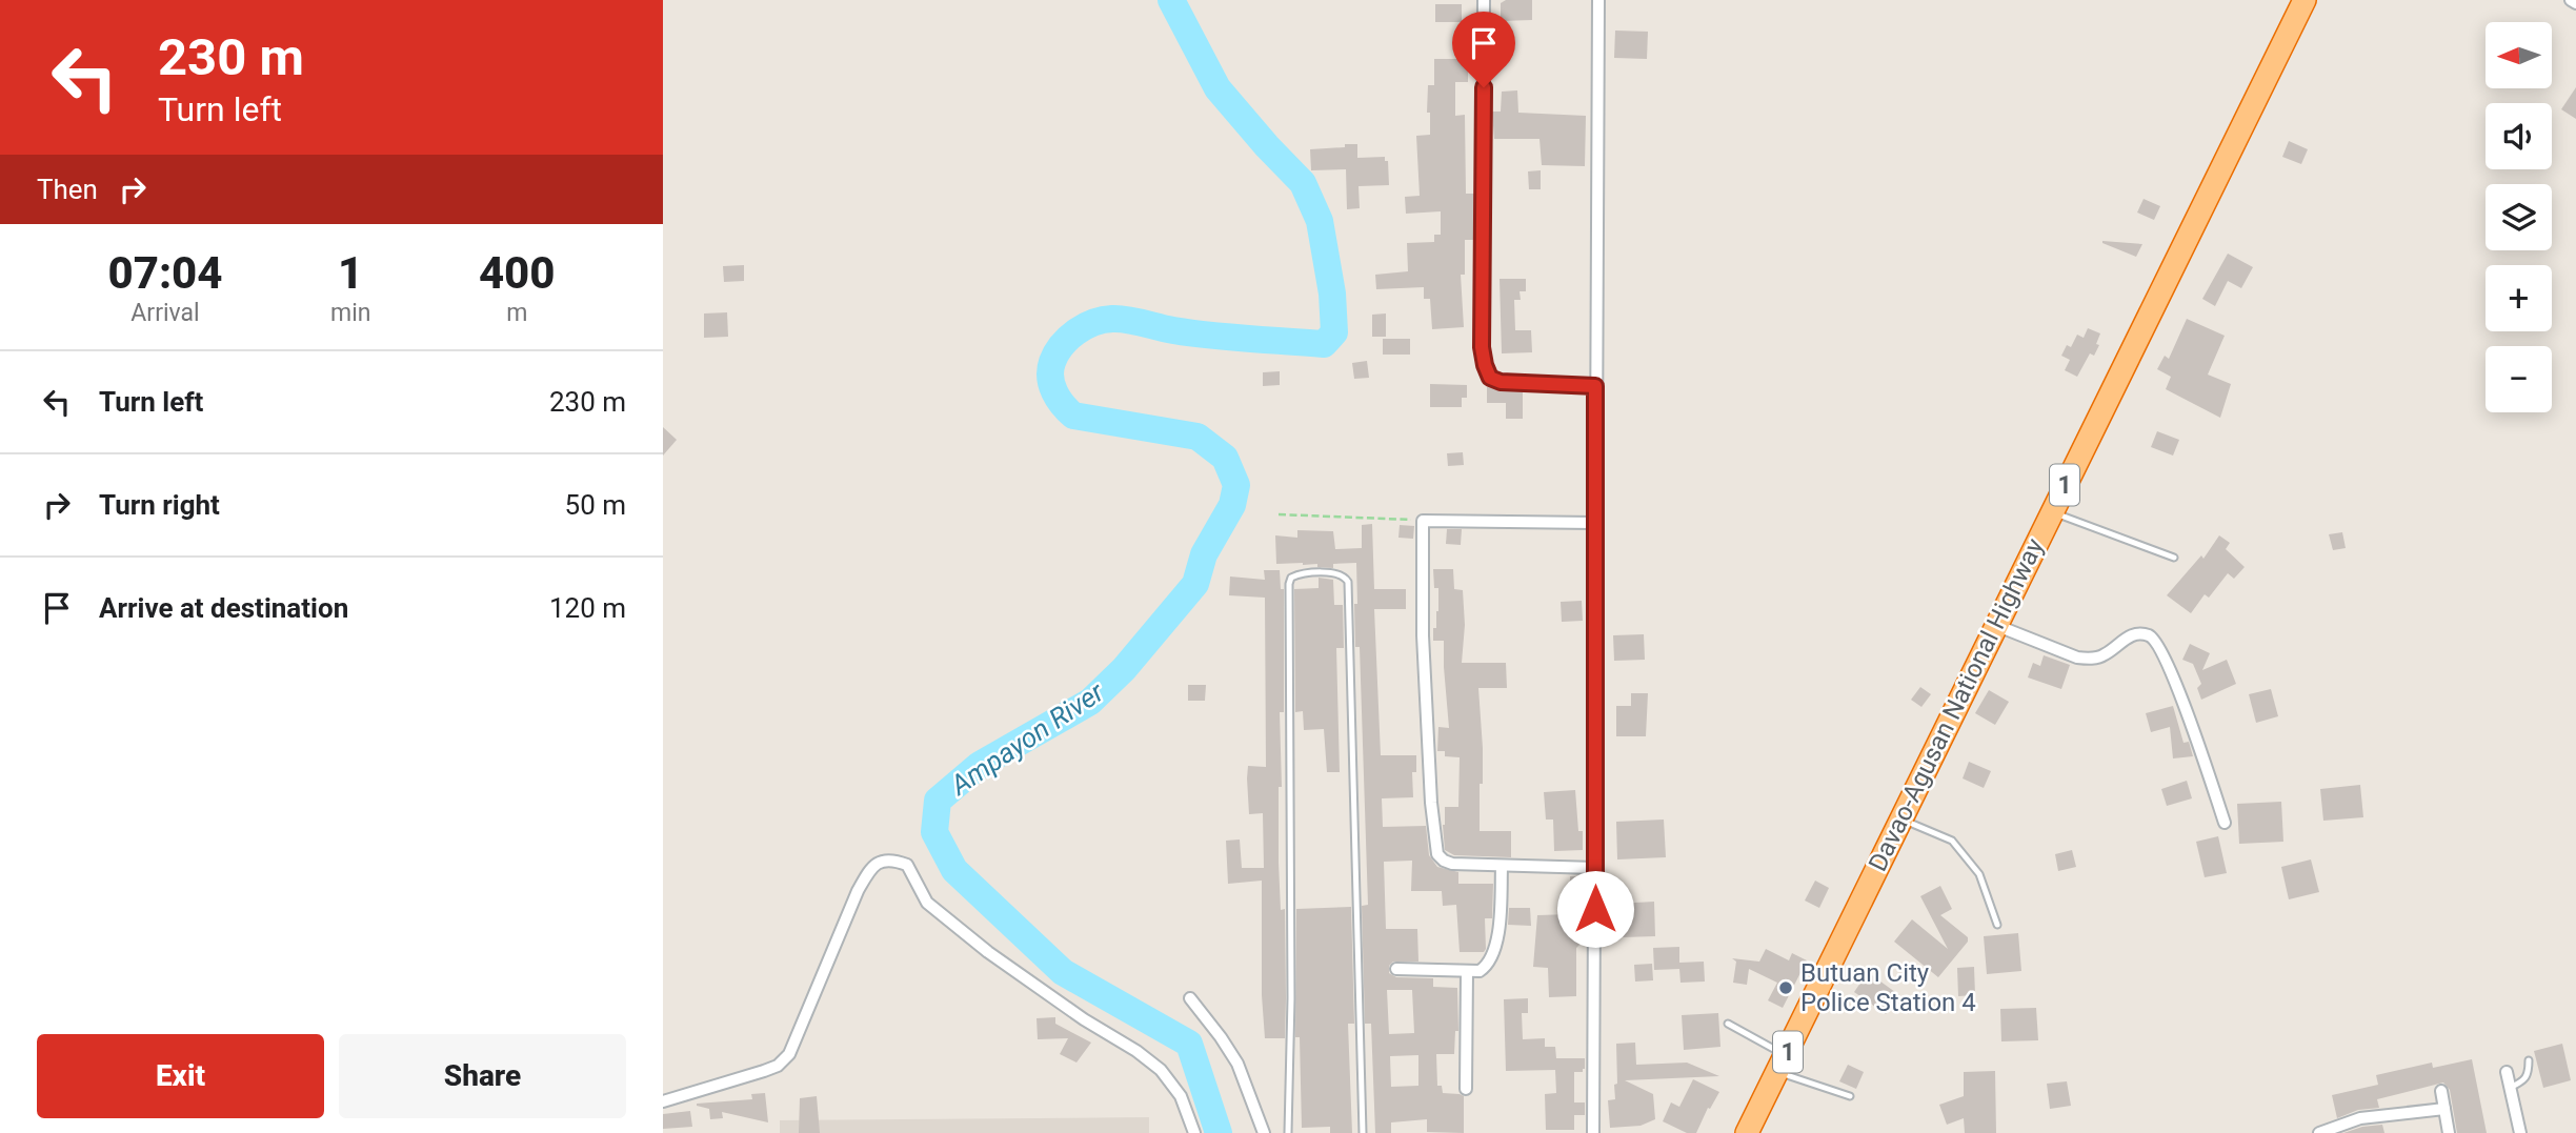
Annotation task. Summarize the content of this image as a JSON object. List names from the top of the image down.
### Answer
{
  "streets": {
    "highway": ["1", "Davao-Agusan National Highway"]
  },
  "water": ["Ampayon River"],
  "places": ["Butuan City Police Station 4"],
  "north": "left",
  "page": {
    "turn": ["230 m", "Turn left"],
    "map_buttons": ["+", "−"],
    "then": "Then",
    "eta": [
      "07:04",
      "Arrival",
      "1",
      "min",
      "400",
      "m"
    ],
    "list": [
      {
        "name": "Turn left",
        "value": "230 m"
      },
      {
        "name": "Turn right",
        "value": "50 m"
      },
      {
        "name": "Arrive at destination",
        "value": "120 m"
      }
    ],
    "buttons": ["Exit", "Share"]
  }
}
